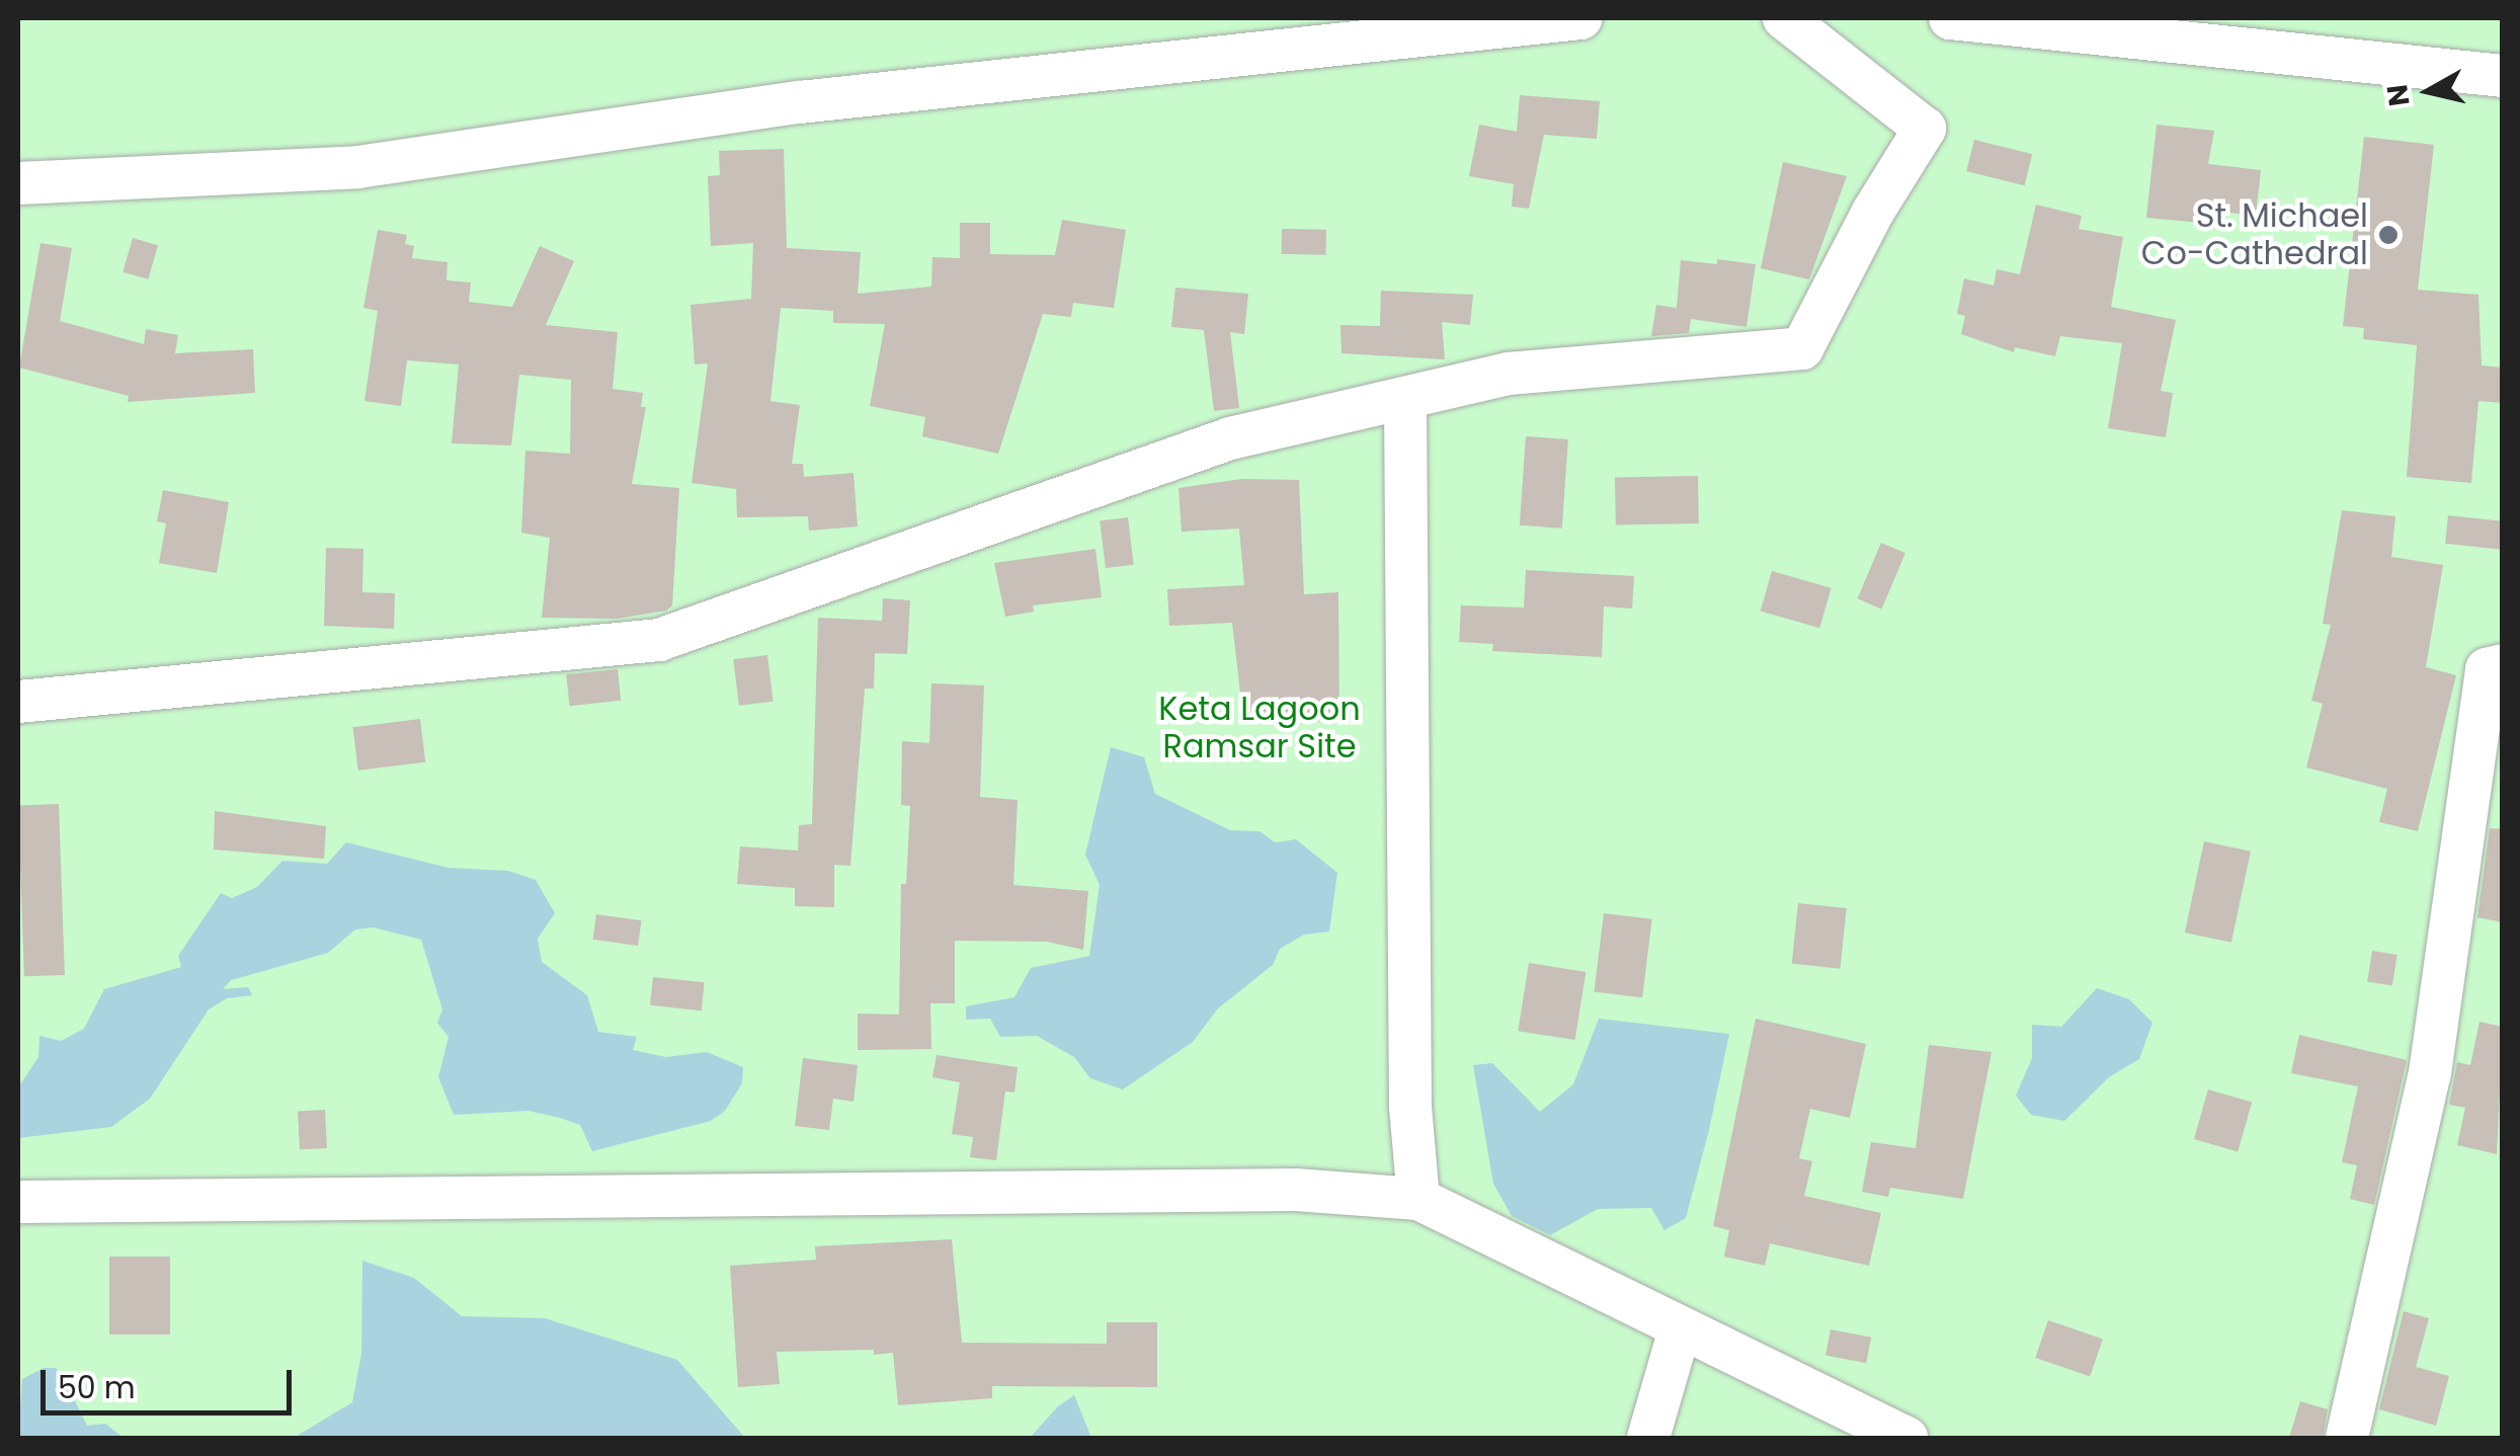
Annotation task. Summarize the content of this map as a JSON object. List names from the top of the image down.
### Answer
{
  "parks": ["Keta Lagoon Ramsar Site"],
  "places": ["St. Michael Co-Cathedral"],
  "scale_bar": "50 m",
  "north": "left"
}
